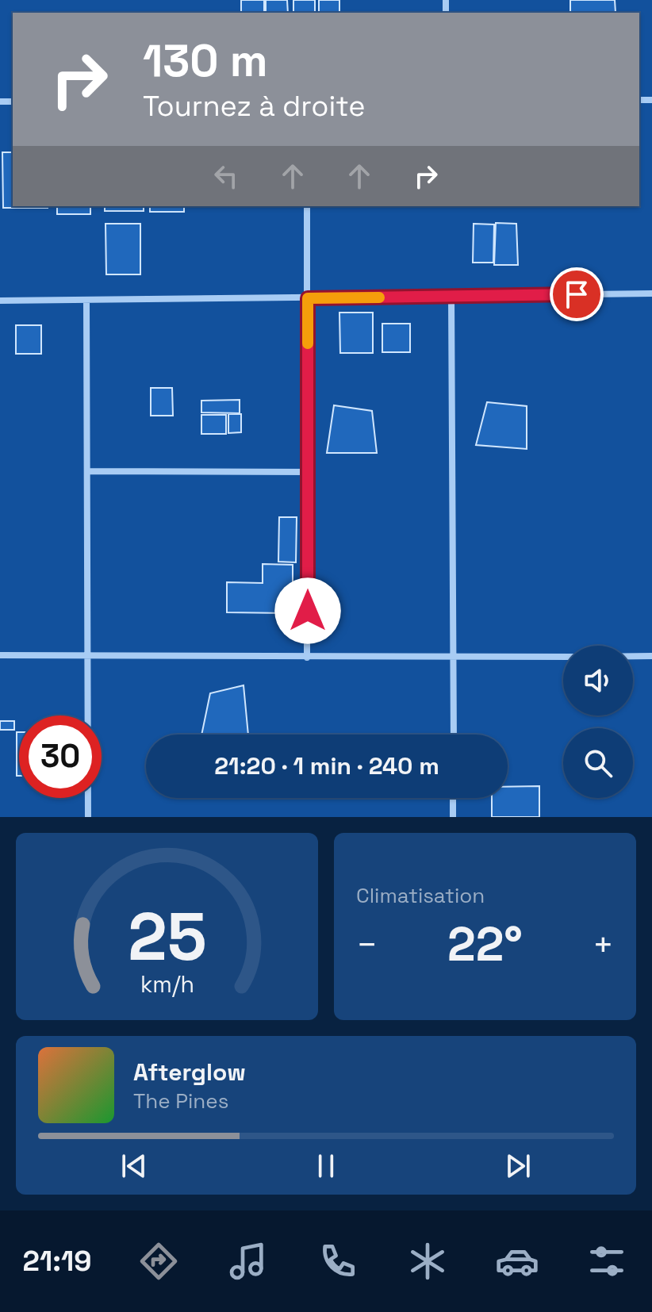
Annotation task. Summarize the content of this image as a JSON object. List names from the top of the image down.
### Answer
{
  "page": {
    "turn": ["130 m", "Tournez à droite"],
    "limit": "30",
    "trip": "21:20 · 1 min · 240 m",
    "tile": "Climatisation",
    "heat": ["−", "22°", "+"],
    "song": ["Afterglow", "The Pines"],
    "tabs": "21:19",
    "gauge": ["25", "km/h"]
  }
}
